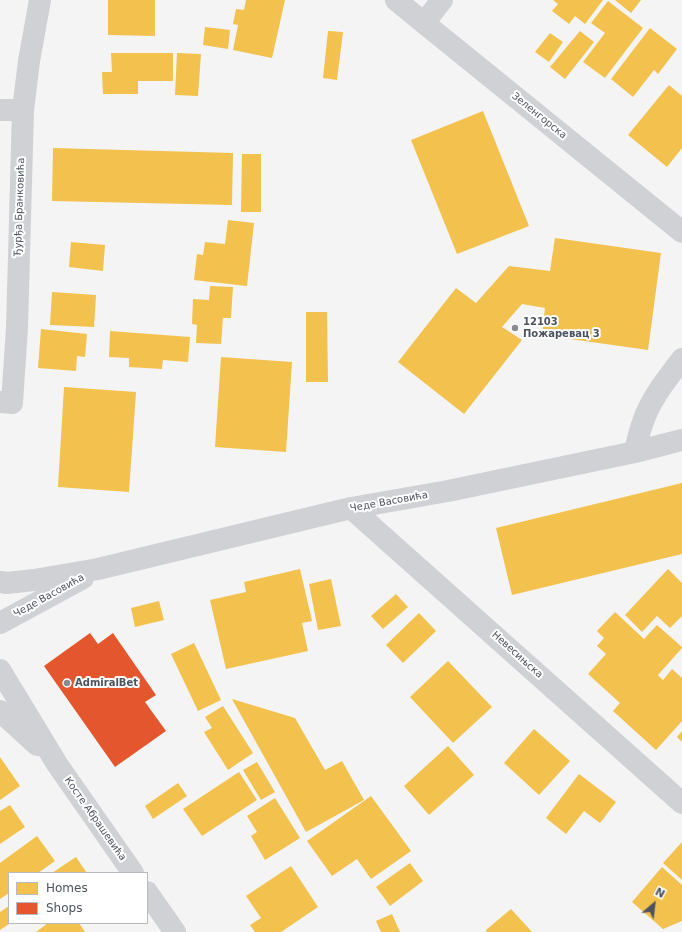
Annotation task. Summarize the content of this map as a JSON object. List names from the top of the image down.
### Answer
{
  "streets": {
    "street": [
      "Зеленгорска",
      "Ђурђа Бранковића",
      "Чеде Васовића",
      "Невесињска",
      "Косте Абрашевића"
    ]
  },
  "crossings": [
    ["Чеде Васовића", "Невесињска"]
  ],
  "places": ["12103 Пожаревац 3", "AdmiralBet"],
  "legend": ["Homes", "Shops"],
  "north": "top right"
}
